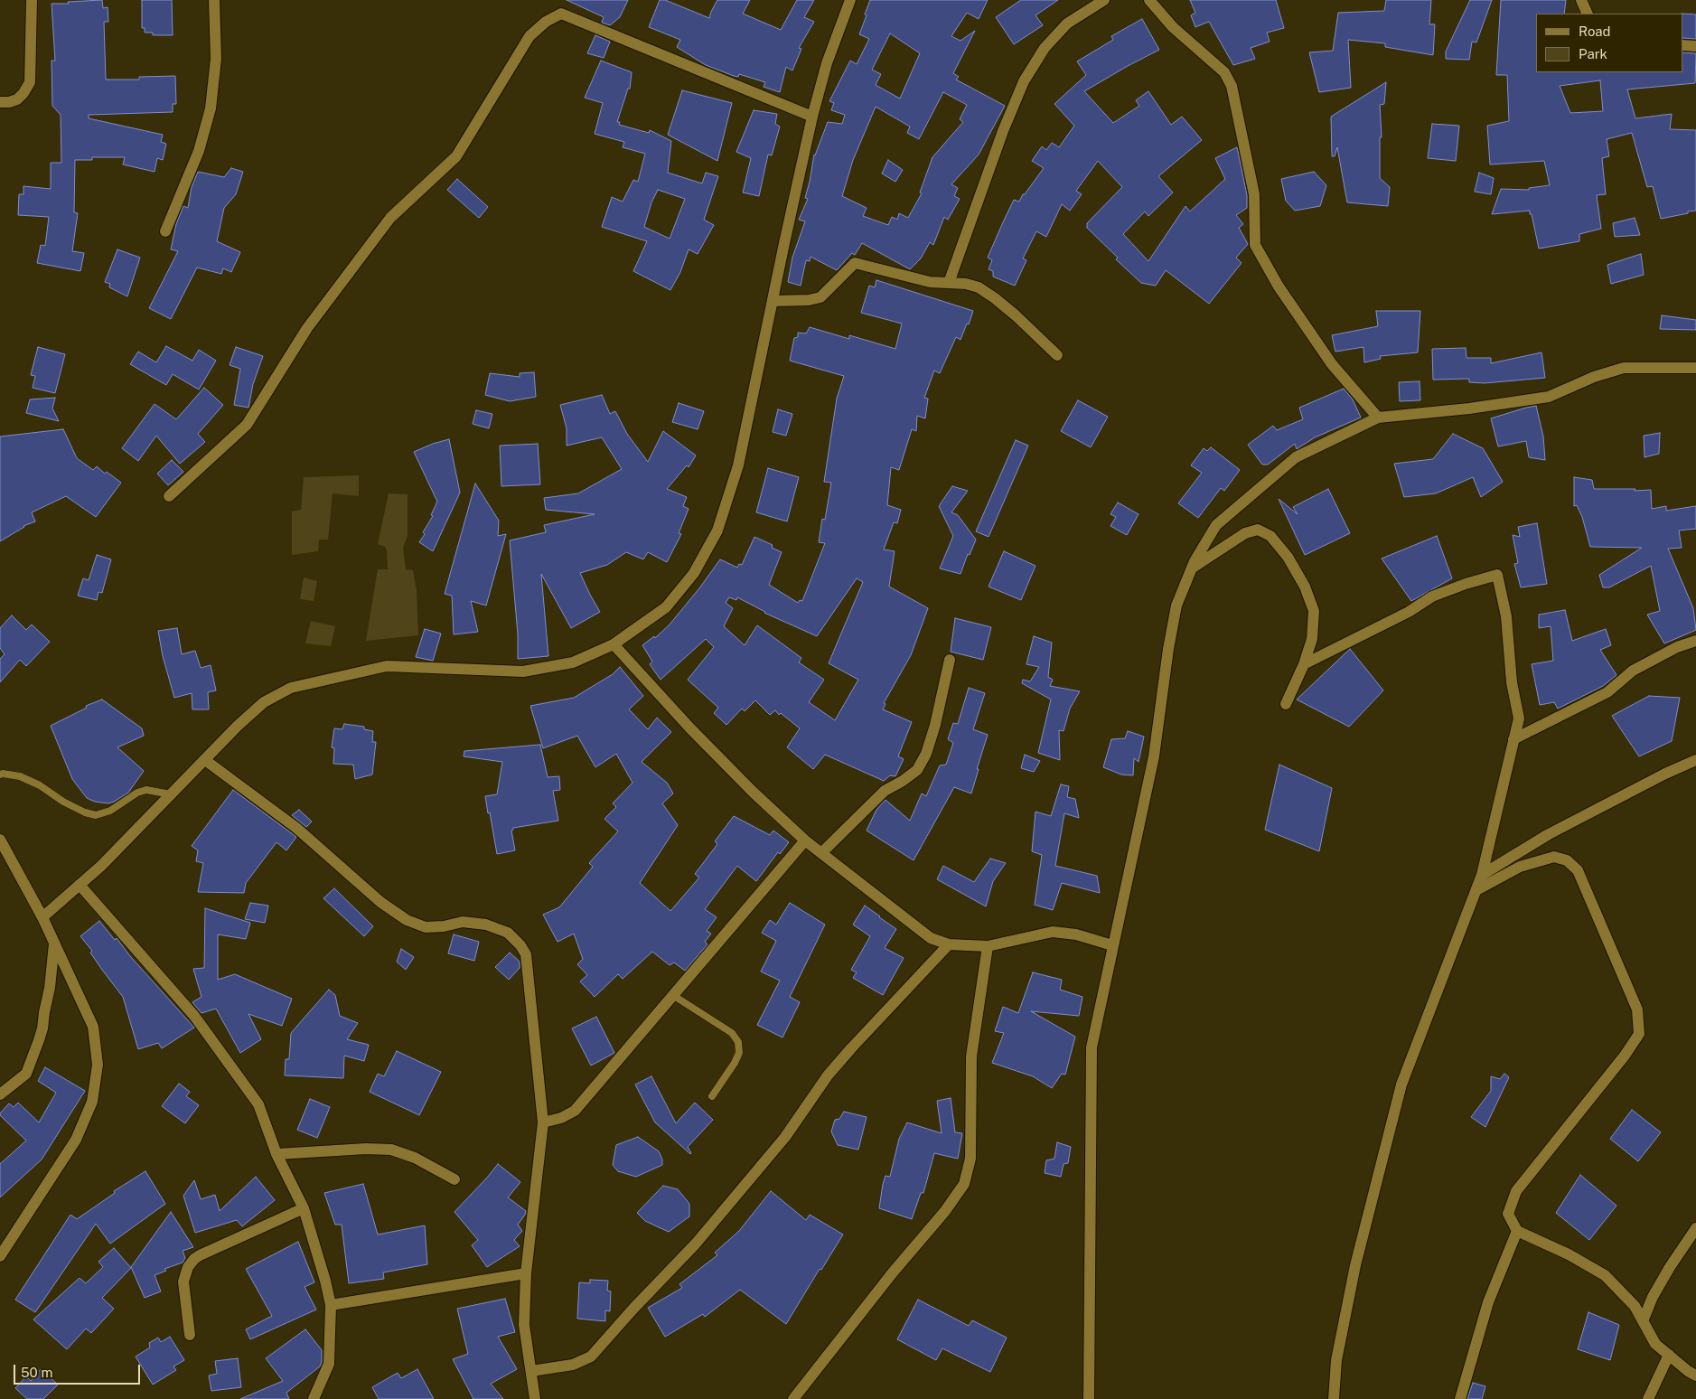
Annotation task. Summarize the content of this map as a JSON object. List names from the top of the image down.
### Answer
{
  "legend": ["Road", "Park"],
  "scale_bar": "50 m"
}
